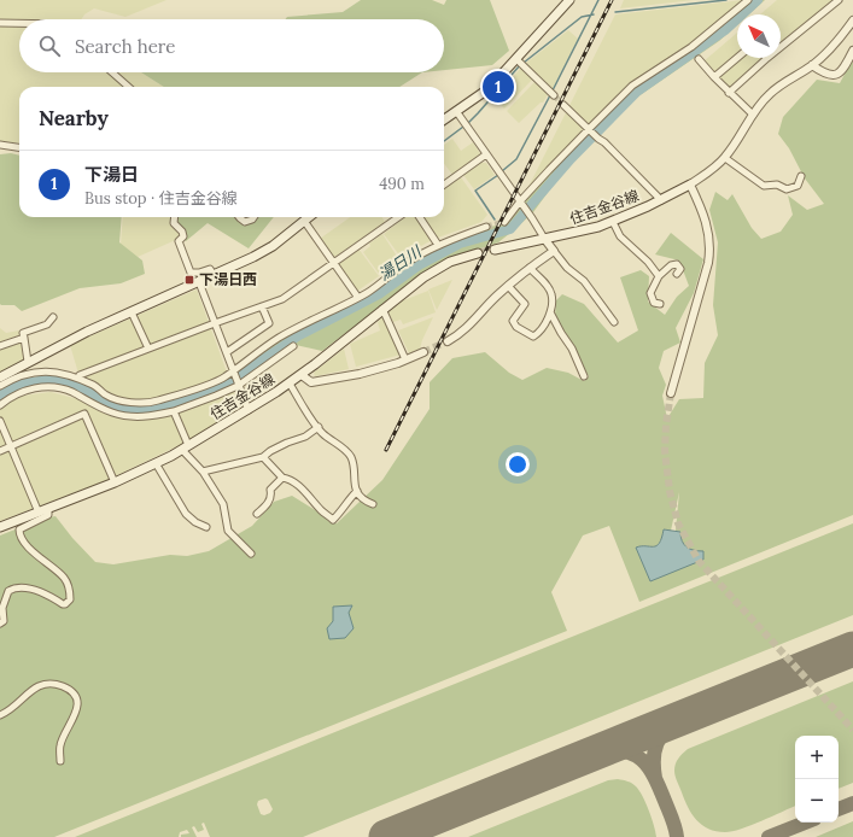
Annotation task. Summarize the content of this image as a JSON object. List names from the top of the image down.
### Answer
{
  "streets": {
    "main road": ["住吉金谷線"]
  },
  "water": ["湯日川"],
  "places": {
    "transit": ["下湯日西"]
  },
  "north": "top left",
  "page": {
    "search": "Search here",
    "pins": "1",
    "heading": "Nearby",
    "list": [
      {
        "mark": "1",
        "name": "下湯日",
        "note": "Bus stop · 住吉金谷線",
        "value": "490 m"
      }
    ],
    "map_buttons": ["+", "−"]
  }
}
